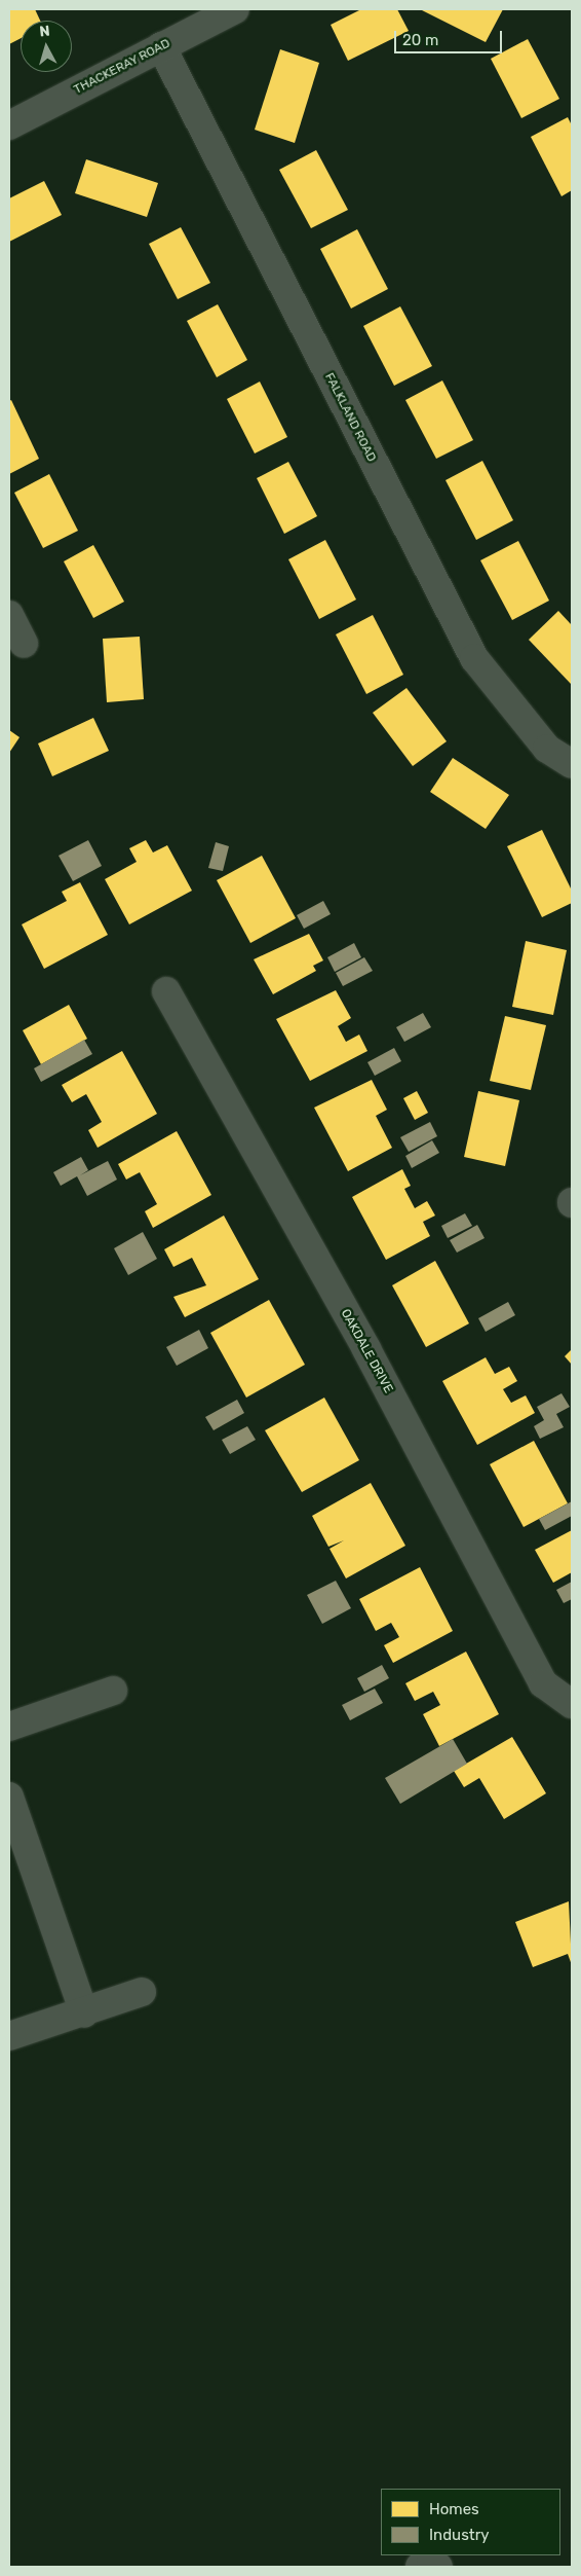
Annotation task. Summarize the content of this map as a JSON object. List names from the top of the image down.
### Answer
{
  "streets": {
    "street": ["THACKERAY ROAD", "FALKLAND ROAD", "OAKDALE DRIVE"]
  },
  "crossings": [
    ["THACKERAY ROAD", "FALKLAND ROAD"]
  ],
  "legend": ["Homes", "Industry"],
  "scale_bar": "20 m",
  "north": "top"
}
